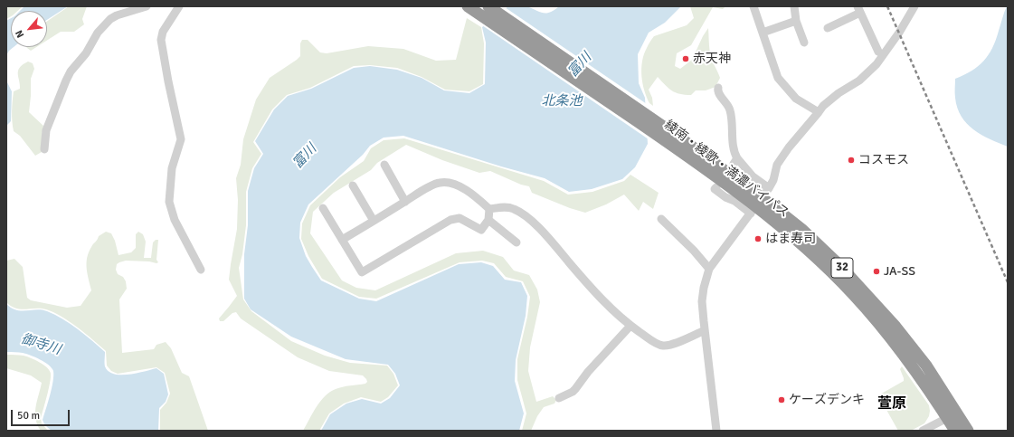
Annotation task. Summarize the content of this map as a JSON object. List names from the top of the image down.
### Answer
{
  "streets": {
    "highway": ["綾南・綾歌・満濃バイパス", "32"]
  },
  "districts": ["萱原"],
  "water": ["富川", "北条池", "御寺川"],
  "places": [
    "赤天神",
    "コスモス",
    "はま寿司",
    "JA-SS",
    "ケーズデンキ"
  ],
  "scale_bar": "50 m",
  "north": "bottom left"
}
